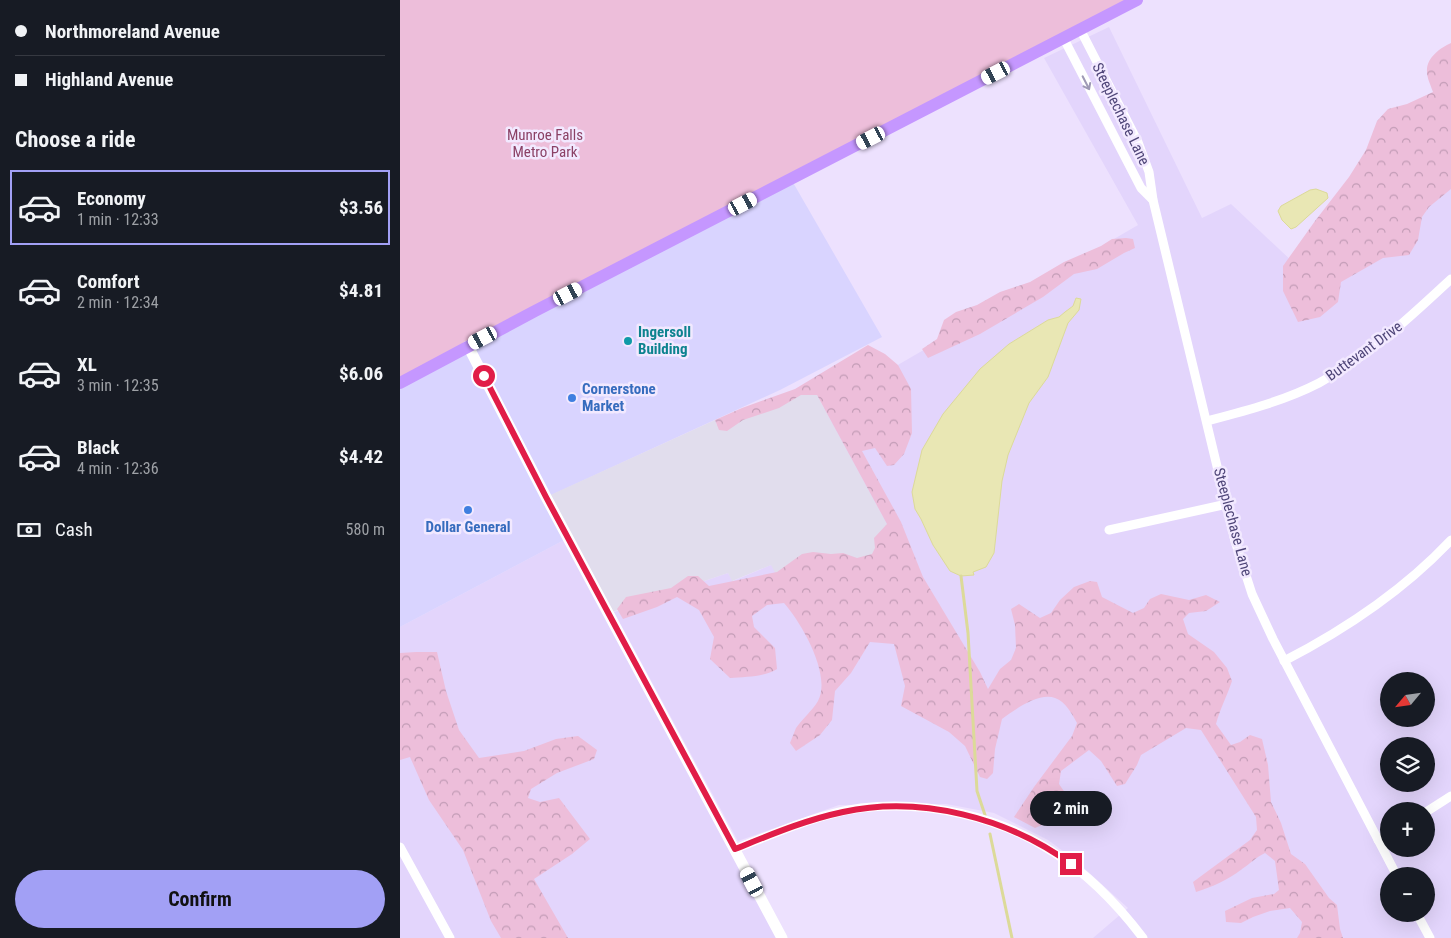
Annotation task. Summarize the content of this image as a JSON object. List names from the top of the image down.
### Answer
{
  "streets": {
    "street": ["Steeplechase Lane", "Buttevant Drive"]
  },
  "crossings": [
    ["Steeplechase Lane", "Buttevant Drive"]
  ],
  "parks": ["Munroe Falls Metro Park"],
  "places": ["Ingersoll Building", "Cornerstone Market", "Dollar General"],
  "north": "bottom left",
  "page": {
    "banner": ["Northmoreland Avenue", "Highland Avenue"],
    "heading": "Choose a ride",
    "list": [
      {
        "name": "Economy",
        "note": "1 min · 12:33",
        "value": "$3.56"
      },
      {
        "name": "Comfort",
        "note": "2 min · 12:34",
        "value": "$4.81"
      },
      {
        "name": "XL",
        "note": "3 min · 12:35",
        "value": "$6.06"
      },
      {
        "name": "Black",
        "note": "4 min · 12:36",
        "value": "$4.42"
      }
    ],
    "pay": ["Cash", "580 m"],
    "map_buttons": ["+", "−"],
    "bubble": "2 min",
    "buttons": "Confirm"
  }
}
